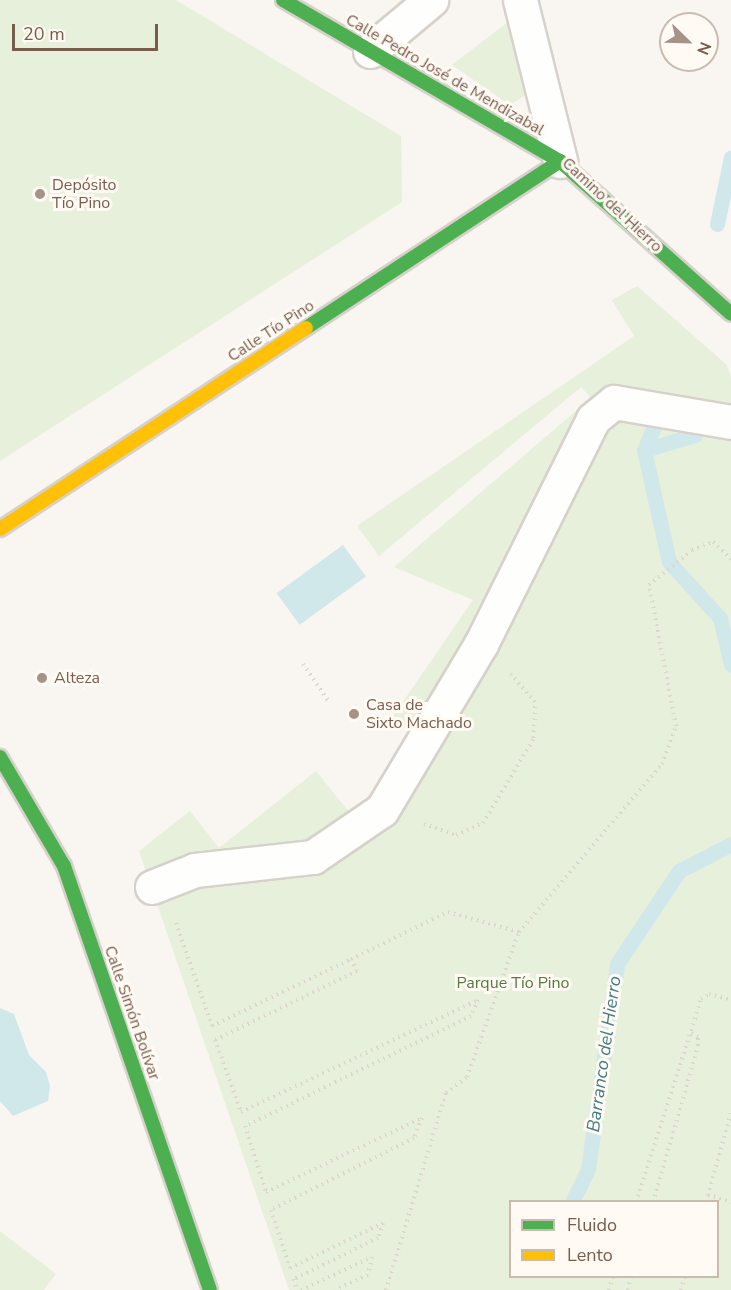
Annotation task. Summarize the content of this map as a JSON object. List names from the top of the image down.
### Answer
{
  "streets": {
    "street": [
      "Calle Pedro José de Mendizabal",
      "Camino del Hierro",
      "Calle Tío Pino",
      "Calle Simón Bolívar"
    ]
  },
  "crossings": [
    ["Calle Pedro José de Mendizabal", "Camino del Hierro"],
    ["Calle Pedro José de Mendizabal", "Calle Tío Pino"],
    ["Camino del Hierro", "Calle Tío Pino"]
  ],
  "water": ["Barranco del Hierro"],
  "parks": ["Parque Tío Pino"],
  "places": ["Depósito Tío Pino", "Alteza", "Casa de Sixto Machado"],
  "legend": ["Fluido", "Lento"],
  "scale_bar": "20 m",
  "north": "bottom right"
}
